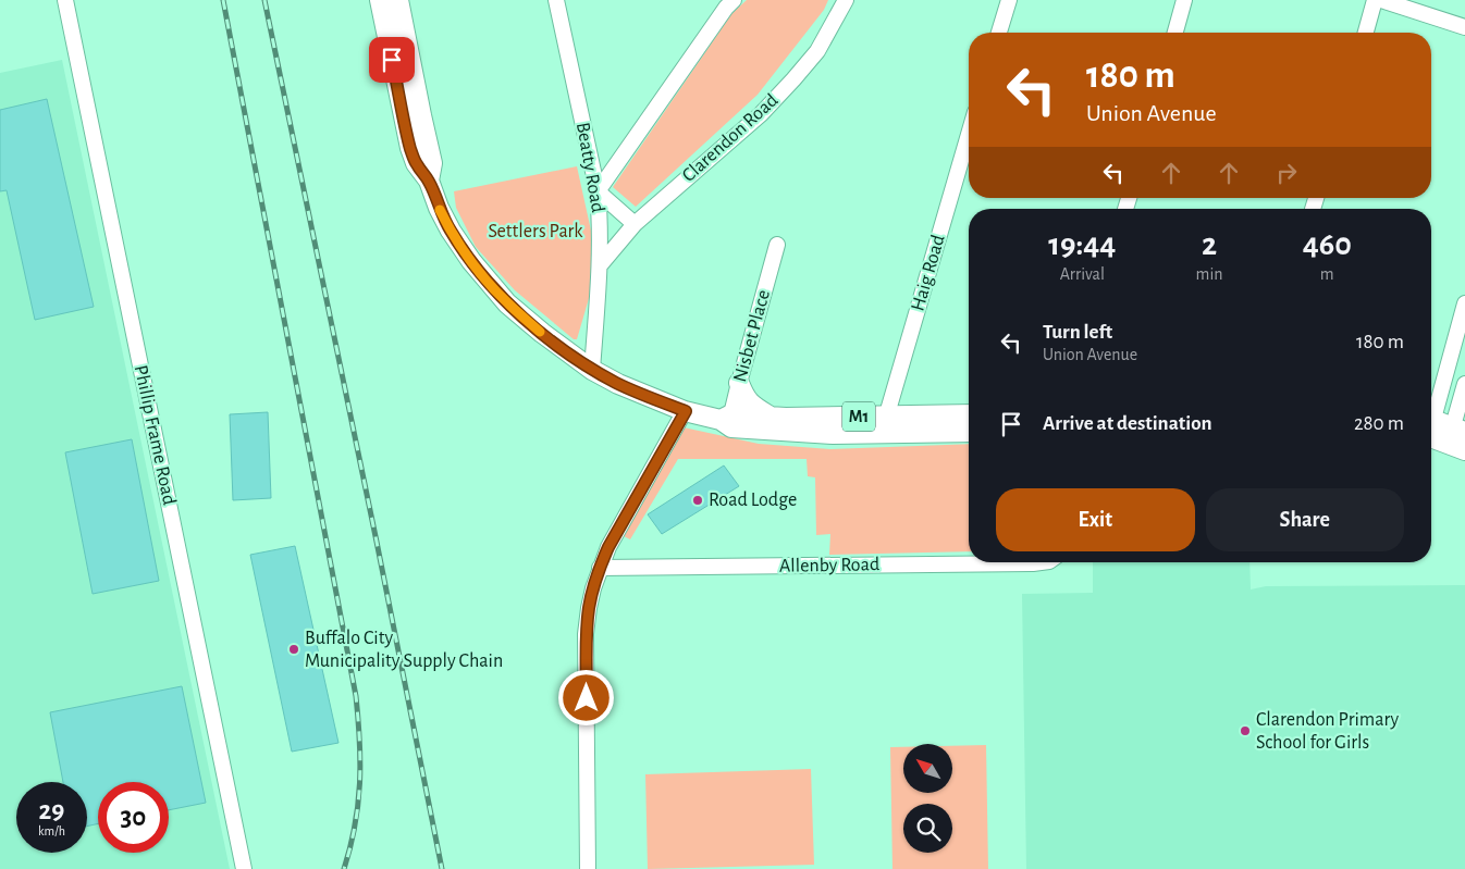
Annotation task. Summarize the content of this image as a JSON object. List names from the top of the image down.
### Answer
{
  "streets": {
    "main road": ["M1"],
    "street": [
      "Clarendon Road",
      "Beatty Road",
      "Haig Road",
      "Nisbet Place",
      "Phillip Frame Road",
      "Allenby Road"
    ]
  },
  "crossings": [
    ["Clarendon Road", "Beatty Road"],
    ["Beatty Road", "M1"],
    ["Haig Road", "M1"],
    ["Nisbet Place", "M1"]
  ],
  "parks": ["Settlers Park"],
  "places": ["Road Lodge", "Buffalo City Municipality Supply Chain", "Clarendon Primary School for Girls"],
  "north": "top left",
  "page": {
    "turn": ["180 m", "Union Avenue"],
    "eta": [
      "19:44",
      "Arrival",
      "2",
      "min",
      "460",
      "m"
    ],
    "list": [
      {
        "name": "Turn left",
        "note": "Union Avenue",
        "value": "180 m"
      },
      {
        "name": "Arrive at destination",
        "value": "280 m"
      }
    ],
    "buttons": ["Exit", "Share"],
    "speed": "29 km/h",
    "limit": "30"
  }
}
